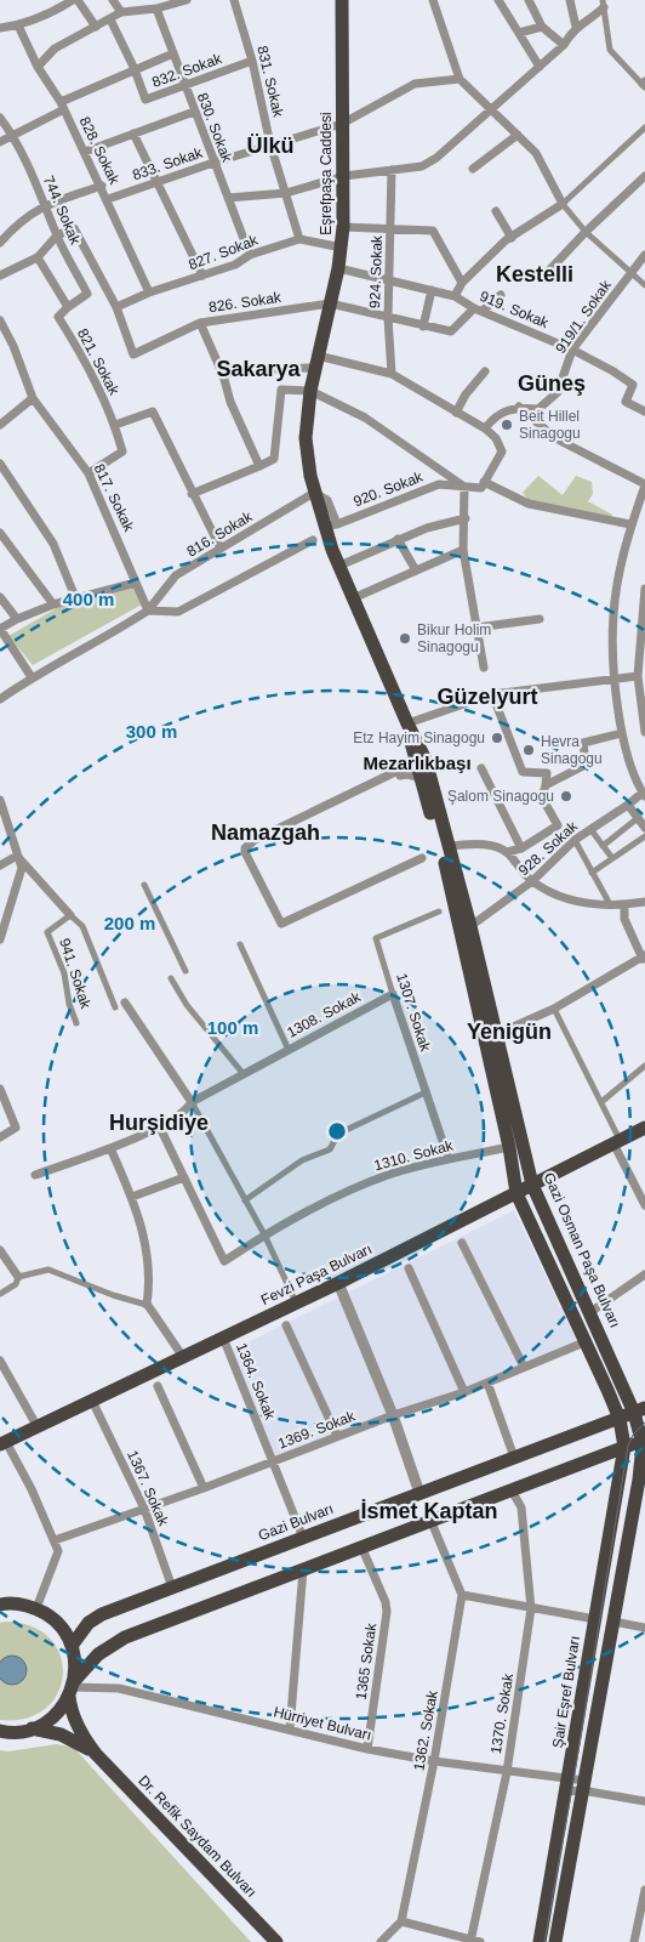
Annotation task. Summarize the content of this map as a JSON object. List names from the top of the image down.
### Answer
{
  "streets": {
    "main road": [
      "Eşrefpaşa Caddesi",
      "Gazi Osman Paşa Bulvarı",
      "Fevzi Paşa Bulvarı",
      "Gazi Bulvarı",
      "Şair Eşref Bulvarı",
      "Dr. Refik Saydam Bulvarı"
    ],
    "street": [
      "832. Sokak",
      "831. Sokak",
      "830. Sokak",
      "828. Sokak",
      "833. Sokak",
      "744. Sokak",
      "827. Sokak",
      "924. Sokak",
      "826. Sokak",
      "919. Sokak",
      "919/1. Sokak",
      "821. Sokak",
      "920. Sokak",
      "817. Sokak",
      "816. Sokak",
      "928. Sokak",
      "941. Sokak",
      "1307. Sokak",
      "1308. Sokak",
      "1310. Sokak",
      "1364. Sokak",
      "1369. Sokak",
      "1367. Sokak",
      "1365 Sokak",
      "1370. Sokak",
      "Hürriyet Bulvarı",
      "1362. Sokak"
    ]
  },
  "crossings": [
    ["832. Sokak", "831. Sokak"],
    ["832. Sokak", "830. Sokak"],
    ["831. Sokak", "833. Sokak"],
    ["831. Sokak", "827. Sokak"],
    ["830. Sokak", "833. Sokak"],
    ["830. Sokak", "827. Sokak"],
    ["828. Sokak", "833. Sokak"],
    ["828. Sokak", "827. Sokak"],
    ["833. Sokak", "Eşrefpaşa Caddesi"],
    ["Eşrefpaşa Caddesi", "827. Sokak"],
    ["Eşrefpaşa Caddesi", "826. Sokak"],
    ["Eşrefpaşa Caddesi", "919. Sokak"],
    ["Eşrefpaşa Caddesi", "920. Sokak"],
    ["Eşrefpaşa Caddesi", "816. Sokak"],
    ["Eşrefpaşa Caddesi", "Gazi Osman Paşa Bulvarı"],
    ["744. Sokak", "826. Sokak"],
    ["744. Sokak", "821. Sokak"],
    ["827. Sokak", "826. Sokak"],
    ["924. Sokak", "826. Sokak"],
    ["924. Sokak", "919. Sokak"],
    ["826. Sokak", "919. Sokak"],
    ["919. Sokak", "919/1. Sokak"],
    ["821. Sokak", "817. Sokak"],
    ["817. Sokak", "816. Sokak"],
    ["928. Sokak", "Gazi Osman Paşa Bulvarı"],
    ["1307. Sokak", "1308. Sokak"],
    ["1307. Sokak", "1310. Sokak"],
    ["Gazi Osman Paşa Bulvarı", "Fevzi Paşa Bulvarı"],
    ["Gazi Osman Paşa Bulvarı", "Gazi Bulvarı"],
    ["Fevzi Paşa Bulvarı", "1364. Sokak"],
    ["Fevzi Paşa Bulvarı", "1367. Sokak"],
    ["1364. Sokak", "1369. Sokak"],
    ["1364. Sokak", "Gazi Bulvarı"],
    ["1369. Sokak", "1367. Sokak"],
    ["1367. Sokak", "Gazi Bulvarı"],
    ["1365 Sokak", "Hürriyet Bulvarı"],
    ["Şair Eşref Bulvarı", "Hürriyet Bulvarı"],
    ["1370. Sokak", "Hürriyet Bulvarı"],
    ["Hürriyet Bulvarı", "1362. Sokak"]
  ],
  "districts": [
    "Ülkü",
    "Kestelli",
    "Sakarya",
    "Güneş",
    "Güzelyurt",
    "Mezarlıkbaşı",
    "Namazgah",
    "Yenigün",
    "Hurşidiye",
    "İsmet Kaptan"
  ],
  "places": [
    "Beit Hillel Sinagogu",
    "Bikur Holim Sinagogu",
    "Etz Hayim Sinagogu",
    "Hevra Sinagogu",
    "Şalom Sinagogu"
  ],
  "rings": [
    "400 m",
    "300 m",
    "200 m",
    "100 m"
  ]
}
